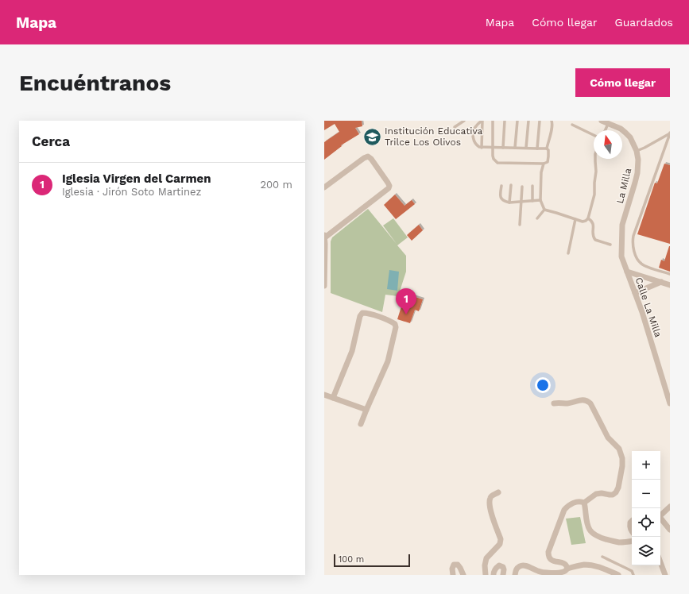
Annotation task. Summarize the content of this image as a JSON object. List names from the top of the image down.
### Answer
{
  "streets": {
    "street": ["La Milla", "Calle La Milla"]
  },
  "crossings": [
    ["La Milla", "Calle La Milla"]
  ],
  "places": {
    "school or university": ["Institución Educativa Trilce Los Olivos"]
  },
  "scale_bar": "100 m",
  "north": "top",
  "page": {
    "header": "Mapa",
    "nav": ["Mapa", "Cómo llegar", "Guardados"],
    "buttons": "Cómo llegar",
    "title": "Encuéntranos",
    "heading": "Cerca",
    "list": [
      {
        "mark": "1",
        "name": "Iglesia Virgen del Carmen",
        "note": "Iglesia · Jirón Soto Martinez",
        "value": "200 m"
      }
    ],
    "pins": "1",
    "map_buttons": ["+", "−"],
    "scale": "100 m"
  }
}
